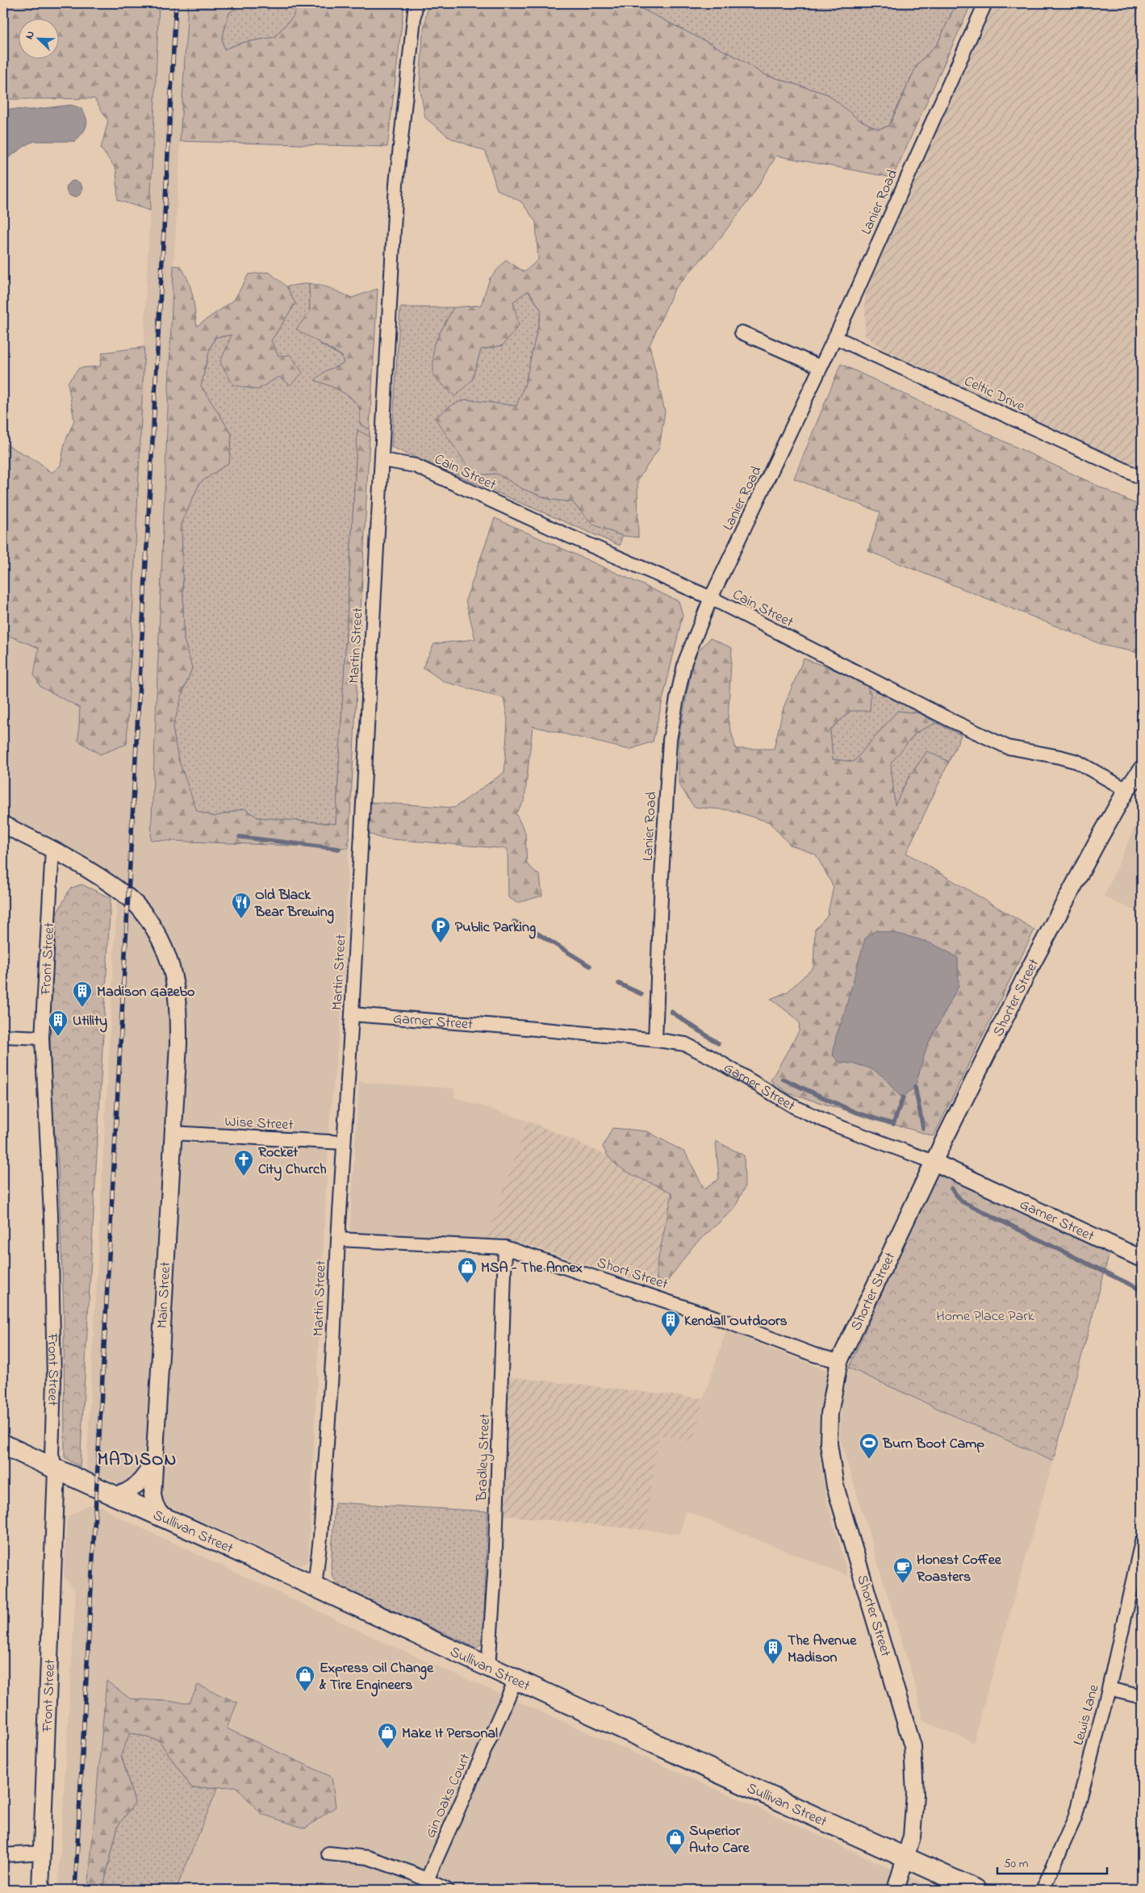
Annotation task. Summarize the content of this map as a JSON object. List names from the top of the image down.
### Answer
{
  "streets": {
    "main road": ["Sullivan Street"],
    "street": [
      "Lanier Road",
      "Celtic Drive",
      "Cain Street",
      "Martin Street",
      "Front Street",
      "Shorter Street",
      "Garner Street",
      "Wise Street",
      "Short Street",
      "Main Street",
      "Bradley Street",
      "Lewis Lane",
      "Gin Oaks Court"
    ]
  },
  "crossings": [
    ["Lanier Road", "Celtic Drive"],
    ["Lanier Road", "Cain Street"],
    ["Lanier Road", "Garner Street"],
    ["Cain Street", "Martin Street"],
    ["Cain Street", "Shorter Street"],
    ["Martin Street", "Garner Street"],
    ["Martin Street", "Wise Street"],
    ["Martin Street", "Short Street"],
    ["Martin Street", "Sullivan Street"],
    ["Front Street", "Main Street"],
    ["Front Street", "Sullivan Street"],
    ["Shorter Street", "Garner Street"],
    ["Shorter Street", "Short Street"],
    ["Shorter Street", "Sullivan Street"],
    ["Wise Street", "Main Street"],
    ["Short Street", "Bradley Street"],
    ["Main Street", "Sullivan Street"],
    ["Bradley Street", "Sullivan Street"],
    ["Sullivan Street", "Gin Oaks Court"]
  ],
  "districts": ["MADISON"],
  "parks": ["Home Place Park"],
  "places": {
    "restaurant": ["Old Black Bear Brewing"],
    "parking": ["Public Parking"],
    "building": [
      "Madison Gazebo",
      "Utility",
      "Kendall Outdoors",
      "The Avenue Madison"
    ],
    "church": ["Rocket City Church"],
    "shop": [
      "MSA - The Annex",
      "Express Oil Change & Tire Engineers",
      "Make It Personal",
      "Superior Auto Care"
    ],
    "sports": ["Burn Boot Camp"],
    "cafe": ["Honest Coffee Roasters"]
  },
  "scale_bar": "50 m",
  "north": "top left"
}
